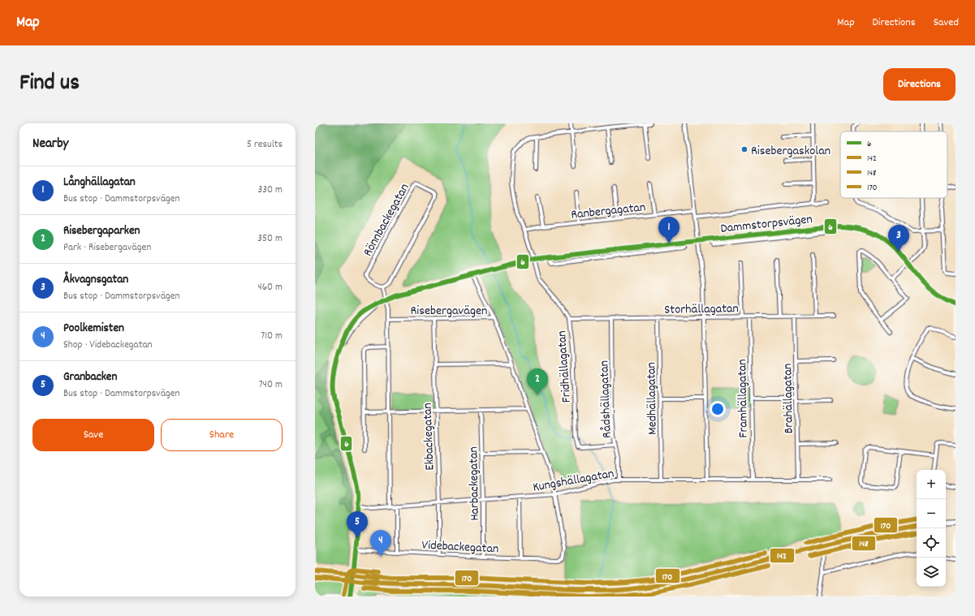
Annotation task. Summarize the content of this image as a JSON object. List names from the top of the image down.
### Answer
{
  "streets": {
    "street": [
      "Ranbergagatan",
      "Rönnbackegatan",
      "Dammstorpsvägen",
      "Storhällagatan",
      "Risebergavägen",
      "Fridhällagatan",
      "Medhällagatan",
      "Framhällagatan",
      "Brahällagatan",
      "Rådshällagatan",
      "Ekbackegatan",
      "Kungshällagatan",
      "Harbackegatan",
      "Videbackegatan"
    ]
  },
  "crossings": [
    ["Ranbergagatan", "Fridhällagatan"],
    ["Dammstorpsvägen", "Fridhällagatan"],
    ["Dammstorpsvägen", "Kungshällagatan"],
    ["Dammstorpsvägen", "Videbackegatan"],
    ["Storhällagatan", "Fridhällagatan"],
    ["Storhällagatan", "Medhällagatan"],
    ["Storhällagatan", "Framhällagatan"],
    ["Storhällagatan", "Brahällagatan"],
    ["Storhällagatan", "Rådshällagatan"],
    ["Risebergavägen", "Ekbackegatan"],
    ["Risebergavägen", "Kungshällagatan"],
    ["Risebergavägen", "Videbackegatan"],
    ["Fridhällagatan", "Rådshällagatan"],
    ["Medhällagatan", "Kungshällagatan"],
    ["Framhällagatan", "Kungshällagatan"],
    ["Brahällagatan", "Kungshällagatan"],
    ["Rådshällagatan", "Kungshällagatan"],
    ["Ekbackegatan", "Kungshällagatan"],
    ["Ekbackegatan", "Videbackegatan"],
    ["Kungshällagatan", "Harbackegatan"],
    ["Harbackegatan", "Videbackegatan"]
  ],
  "places": ["Risebergaskolan"],
  "lines": [
    "transit line 6",
    "transit line 170",
    "transit line 142",
    "transit line 148"
  ],
  "legend": [
    "6",
    "142",
    "148",
    "170"
  ],
  "page": {
    "header": "Map",
    "nav": ["Map", "Directions", "Saved"],
    "title": "Find us",
    "buttons": [
      "Directions",
      ["Save", "Share"]
    ],
    "heading": ["Nearby", "5 results"],
    "list": [
      {
        "mark": "1",
        "name": "Långhällagatan",
        "note": "Bus stop · Dammstorpsvägen",
        "value": "330 m"
      },
      {
        "mark": "2",
        "name": "Risebergaparken",
        "note": "Park · Risebergavägen",
        "value": "350 m"
      },
      {
        "mark": "3",
        "name": "Åkvagnsgatan",
        "note": "Bus stop · Dammstorpsvägen",
        "value": "460 m"
      },
      {
        "mark": "4",
        "name": "Poolkemisten",
        "note": "Shop · Videbackegatan",
        "value": "710 m"
      },
      {
        "mark": "5",
        "name": "Granbacken",
        "note": "Bus stop · Dammstorpsvägen",
        "value": "740 m"
      }
    ],
    "pins": [
      "1",
      "3",
      "2",
      "5",
      "4"
    ],
    "map_buttons": ["+", "−"]
  }
}
